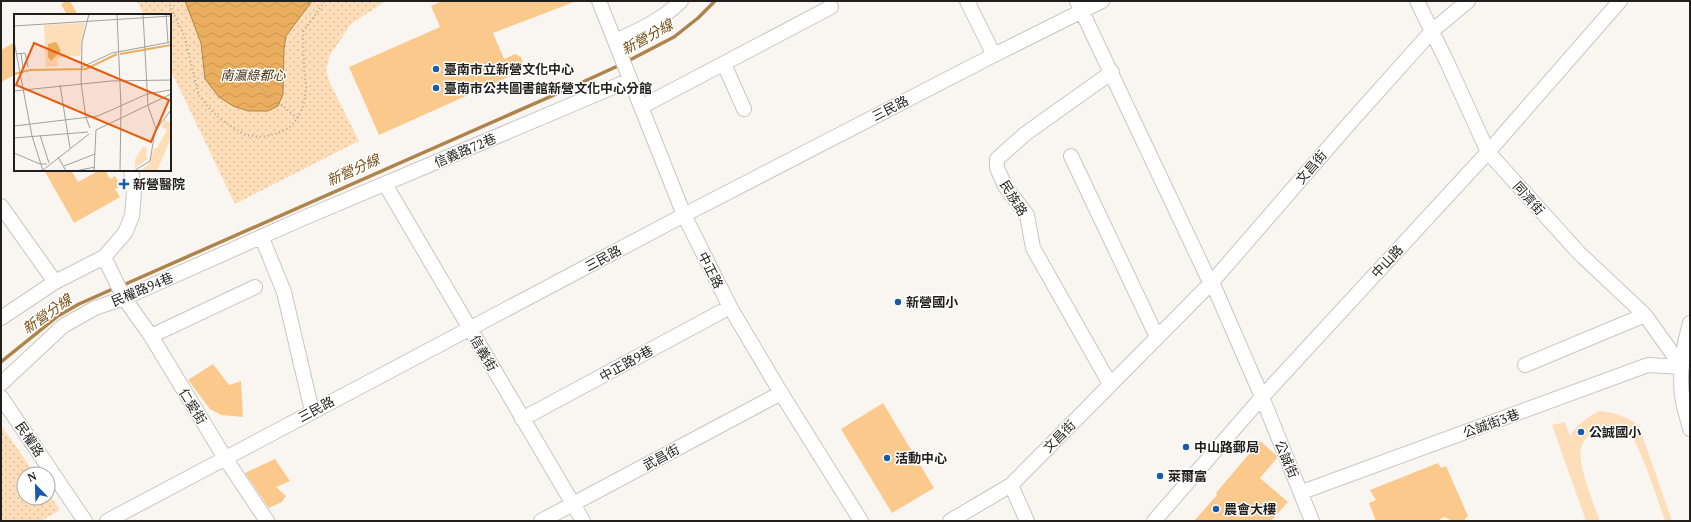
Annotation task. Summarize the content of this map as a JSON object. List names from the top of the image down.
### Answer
{
  "streets": {
    "street": [
      "三民路",
      "信義路72巷",
      "文昌街",
      "民族路",
      "同濟街",
      "中山路",
      "中正路",
      "民權路94巷",
      "信義街",
      "中正路9巷",
      "仁愛街",
      "公誠街3巷",
      "民權路",
      "武昌街",
      "公誠街"
    ]
  },
  "crossings": [
    ["三民路", "中正路"],
    ["三民路", "信義街"],
    ["三民路", "仁愛街"],
    ["信義路72巷", "中正路"],
    ["信義路72巷", "民權路94巷"],
    ["信義路72巷", "信義街"],
    ["文昌街", "民族路"],
    ["文昌街", "同濟街"],
    ["同濟街", "中山路"],
    ["同濟街", "公誠街3巷"],
    ["中山路", "公誠街"],
    ["中正路", "中正路9巷"],
    ["中正路", "武昌街"],
    ["民權路94巷", "仁愛街"],
    ["信義街", "中正路9巷"],
    ["信義街", "武昌街"],
    ["公誠街3巷", "公誠街"]
  ],
  "water": ["新營分線"],
  "parks": ["南瀛綠都心"],
  "places": {
    "other": [
      "臺南市立新營文化中心",
      "臺南市公共圖書館新營文化中心分館",
      "新營國小",
      "公誠國小",
      "中山路郵局",
      "活動中心",
      "萊爾富",
      "農會大樓"
    ],
    "health": ["新營醫院"]
  },
  "north": "top left"
}
